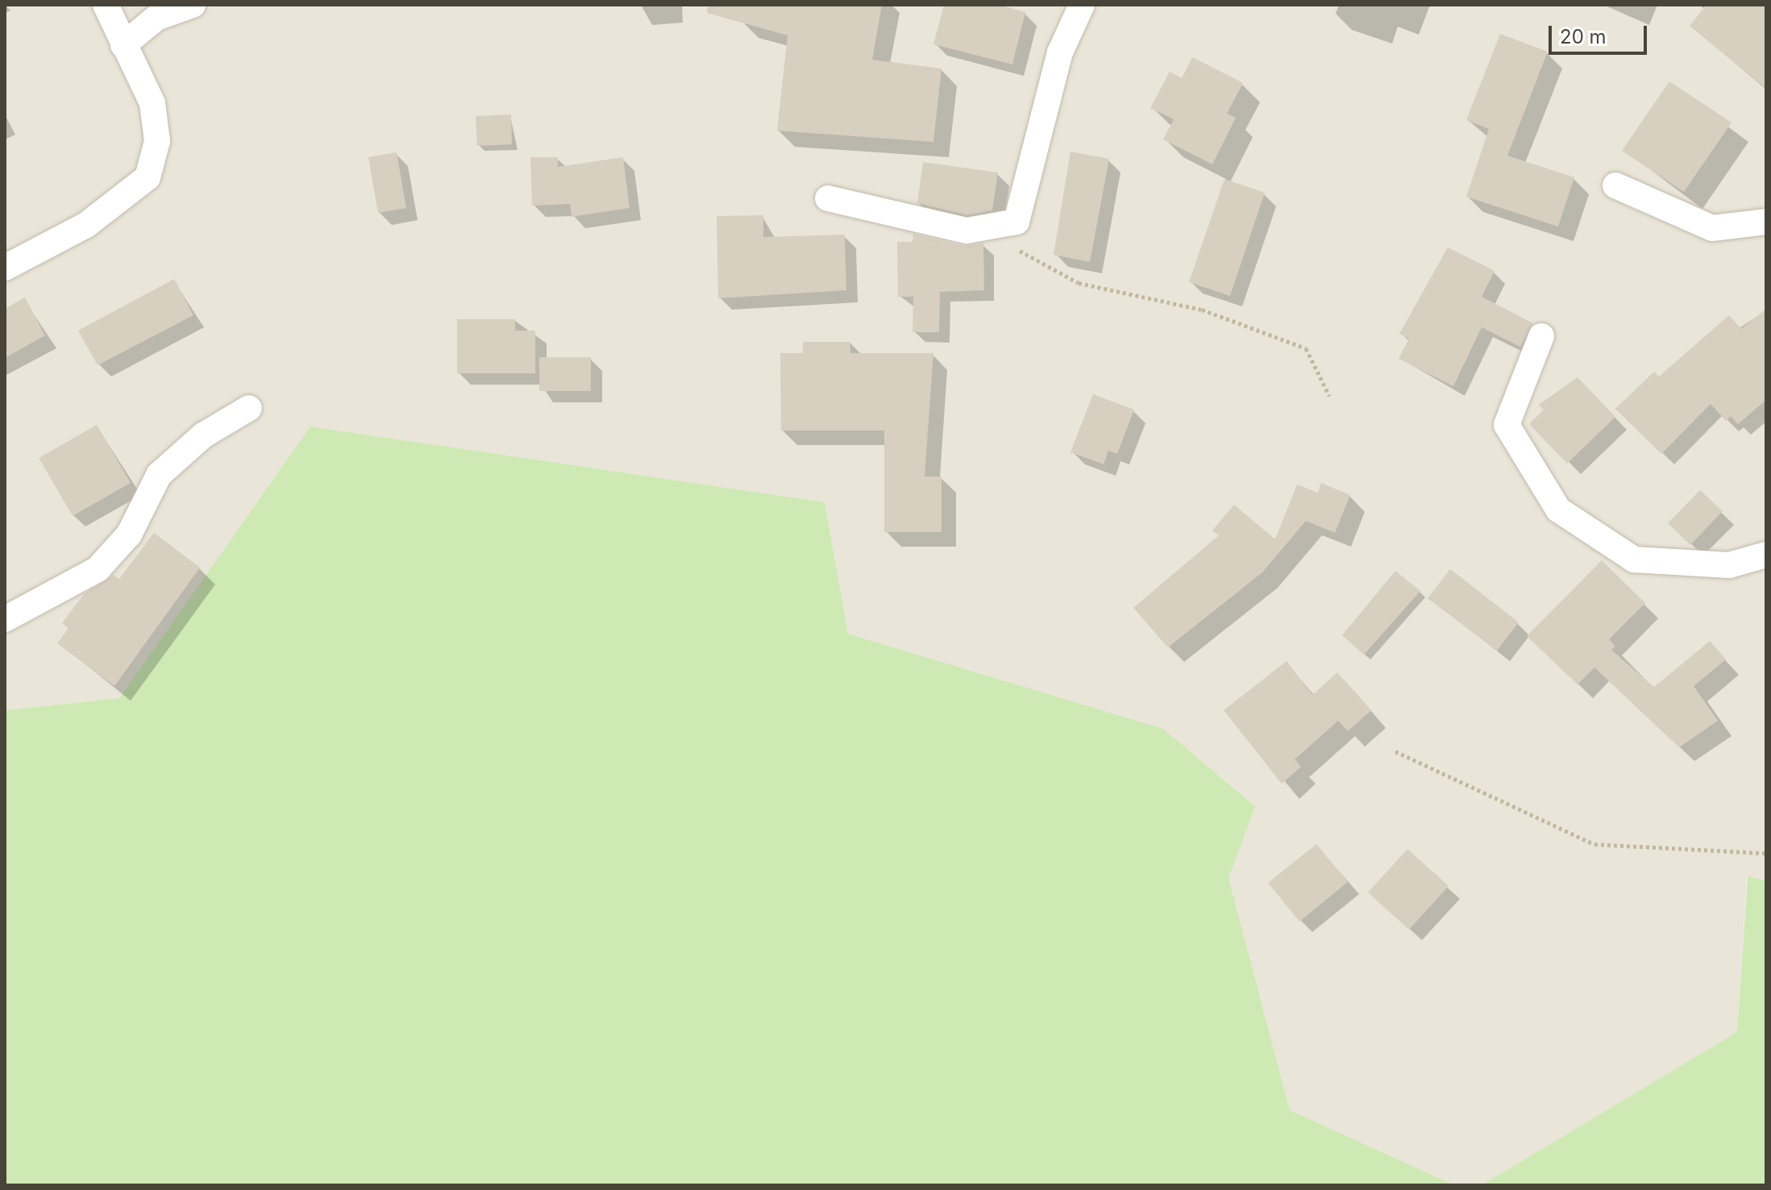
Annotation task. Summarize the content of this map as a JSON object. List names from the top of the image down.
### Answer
{
  "scale_bar": "20 m"
}
